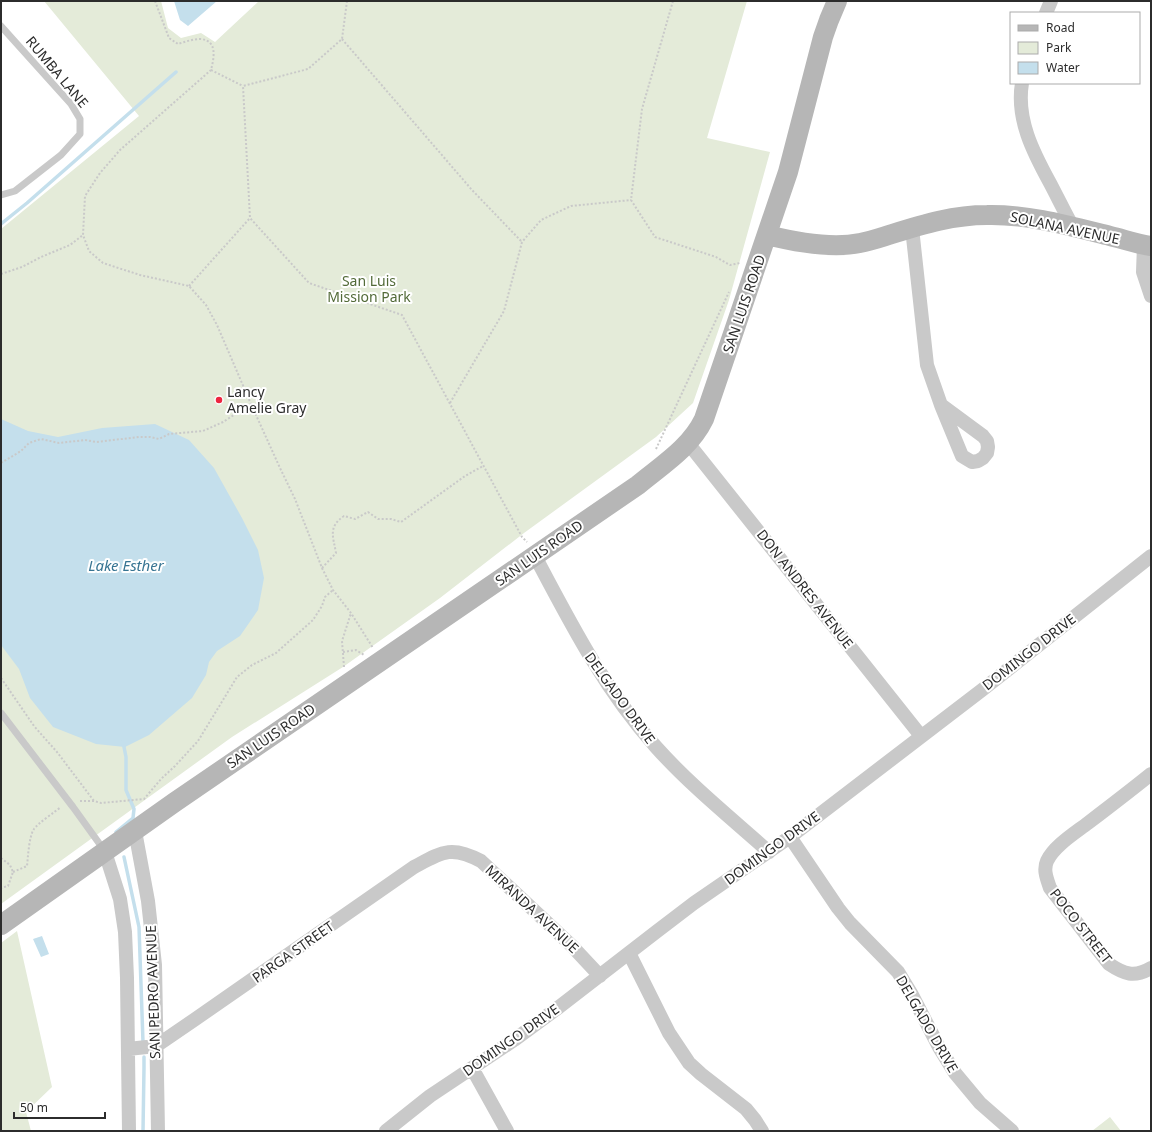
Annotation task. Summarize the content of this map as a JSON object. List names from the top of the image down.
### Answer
{
  "streets": {
    "street": [
      "SOLANA AVENUE",
      "SAN LUIS ROAD",
      "DON ANDRES AVENUE",
      "DOMINGO DRIVE",
      "DELGADO DRIVE",
      "MIRANDA AVENUE",
      "POCO STREET",
      "PARGA STREET",
      "SAN PEDRO AVENUE"
    ],
    "lane": ["RUMBA LANE"]
  },
  "crossings": [
    ["SOLANA AVENUE", "SAN LUIS ROAD"],
    ["SAN LUIS ROAD", "DON ANDRES AVENUE"],
    ["SAN LUIS ROAD", "DELGADO DRIVE"],
    ["SAN LUIS ROAD", "SAN PEDRO AVENUE"],
    ["DON ANDRES AVENUE", "DOMINGO DRIVE"],
    ["DOMINGO DRIVE", "DELGADO DRIVE"],
    ["DOMINGO DRIVE", "MIRANDA AVENUE"],
    ["MIRANDA AVENUE", "PARGA STREET"],
    ["PARGA STREET", "SAN PEDRO AVENUE"]
  ],
  "water": ["Lake Esther"],
  "parks": ["San Luis Mission Park"],
  "places": ["Lancy Amelie Gray"],
  "legend": ["Road", "Park", "Water"],
  "scale_bar": "50 m"
}
